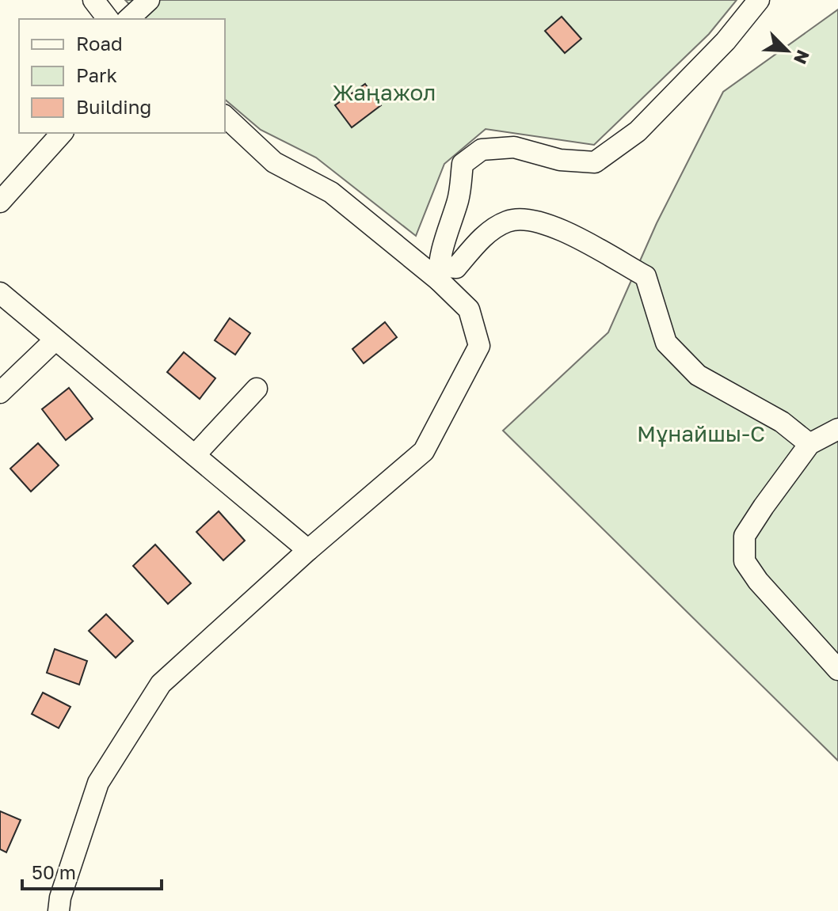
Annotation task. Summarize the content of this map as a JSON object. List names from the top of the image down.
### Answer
{
  "parks": ["Жаңажол", "Мұнайшы-С"],
  "legend": ["Road", "Park", "Building"],
  "scale_bar": "50 m",
  "north": "bottom right"
}
